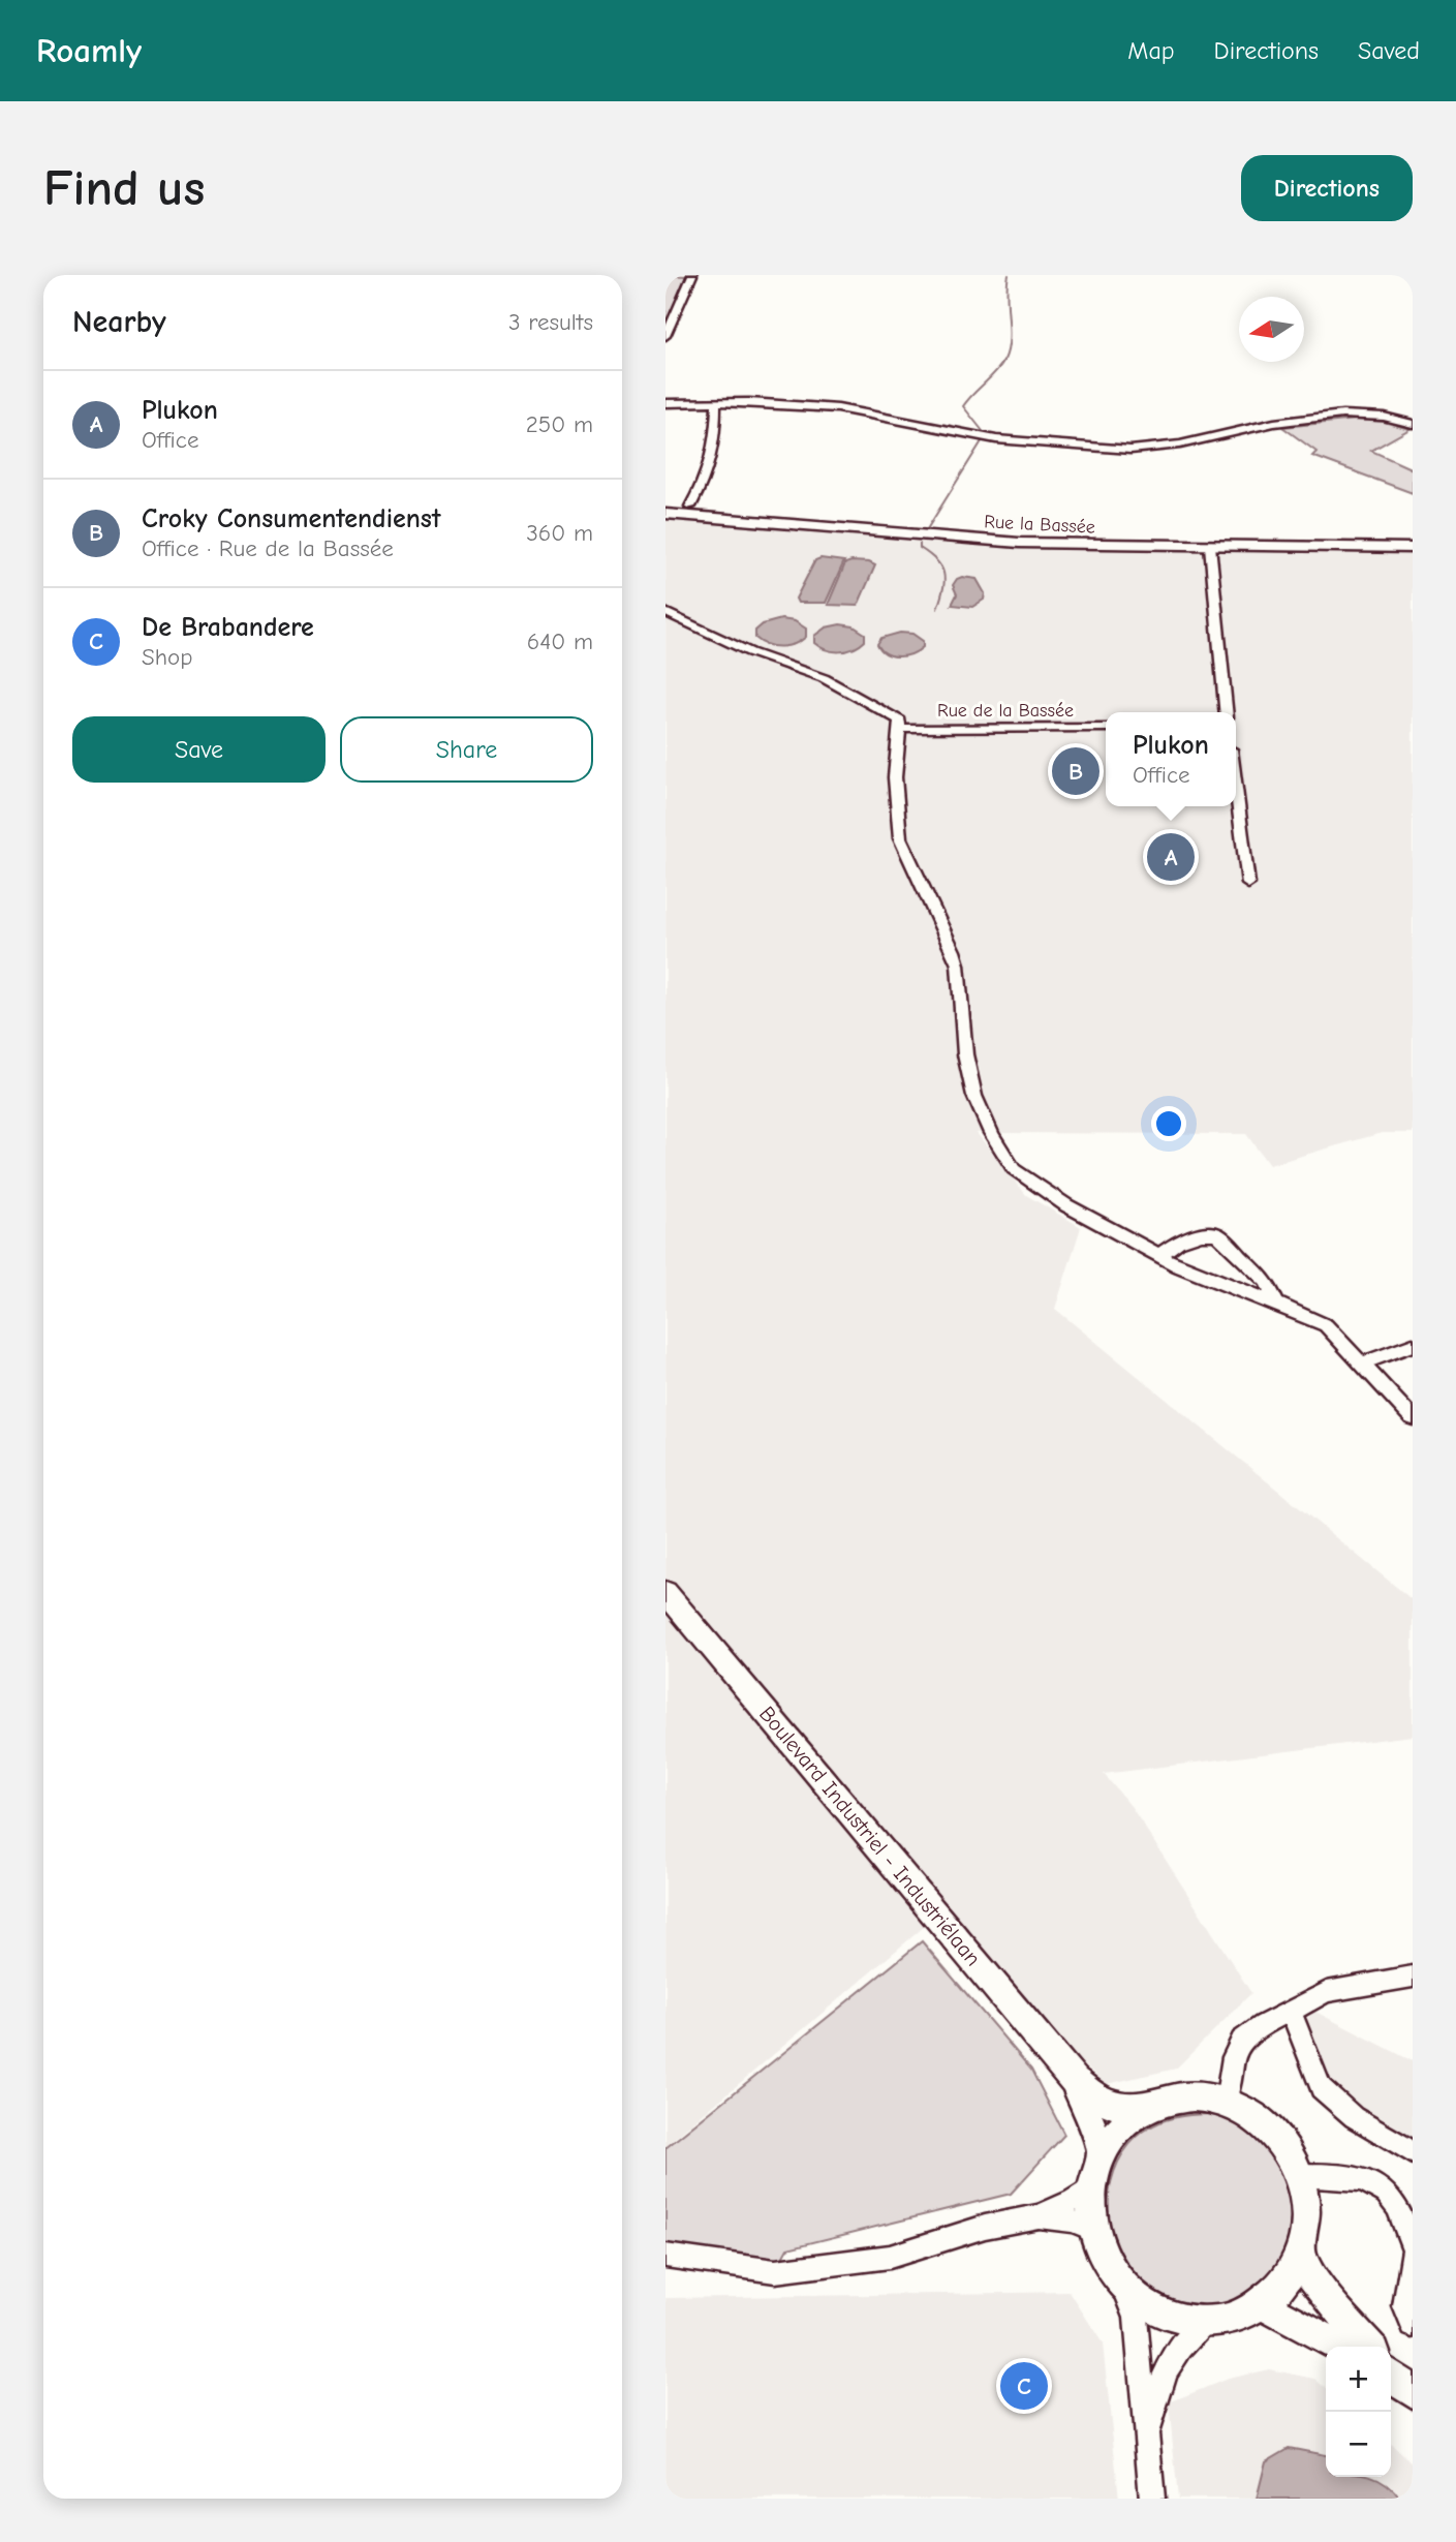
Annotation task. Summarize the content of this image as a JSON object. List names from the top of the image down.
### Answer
{
  "streets": {
    "main road": ["Rue la Bassée", "Boulevard Industriel - Industriélaan"],
    "street": ["Rue de la Bassée"]
  },
  "north": "left",
  "page": {
    "header": "Roamly",
    "nav": ["Map", "Directions", "Saved"],
    "buttons": [
      "Directions",
      ["Save", "Share"]
    ],
    "title": "Find us",
    "heading": ["Nearby", "3 results"],
    "list": [
      {
        "mark": "A",
        "name": "Plukon",
        "note": "Office",
        "value": "250 m"
      },
      {
        "mark": "B",
        "name": "Croky Consumentendienst",
        "note": "Office · Rue de la Bassée",
        "value": "360 m"
      },
      {
        "mark": "C",
        "name": "De Brabandere",
        "note": "Shop",
        "value": "640 m"
      }
    ],
    "popup": ["Plukon", "Office"],
    "pins": ["B", "A", "C"],
    "map_buttons": ["+", "−"]
  }
}
